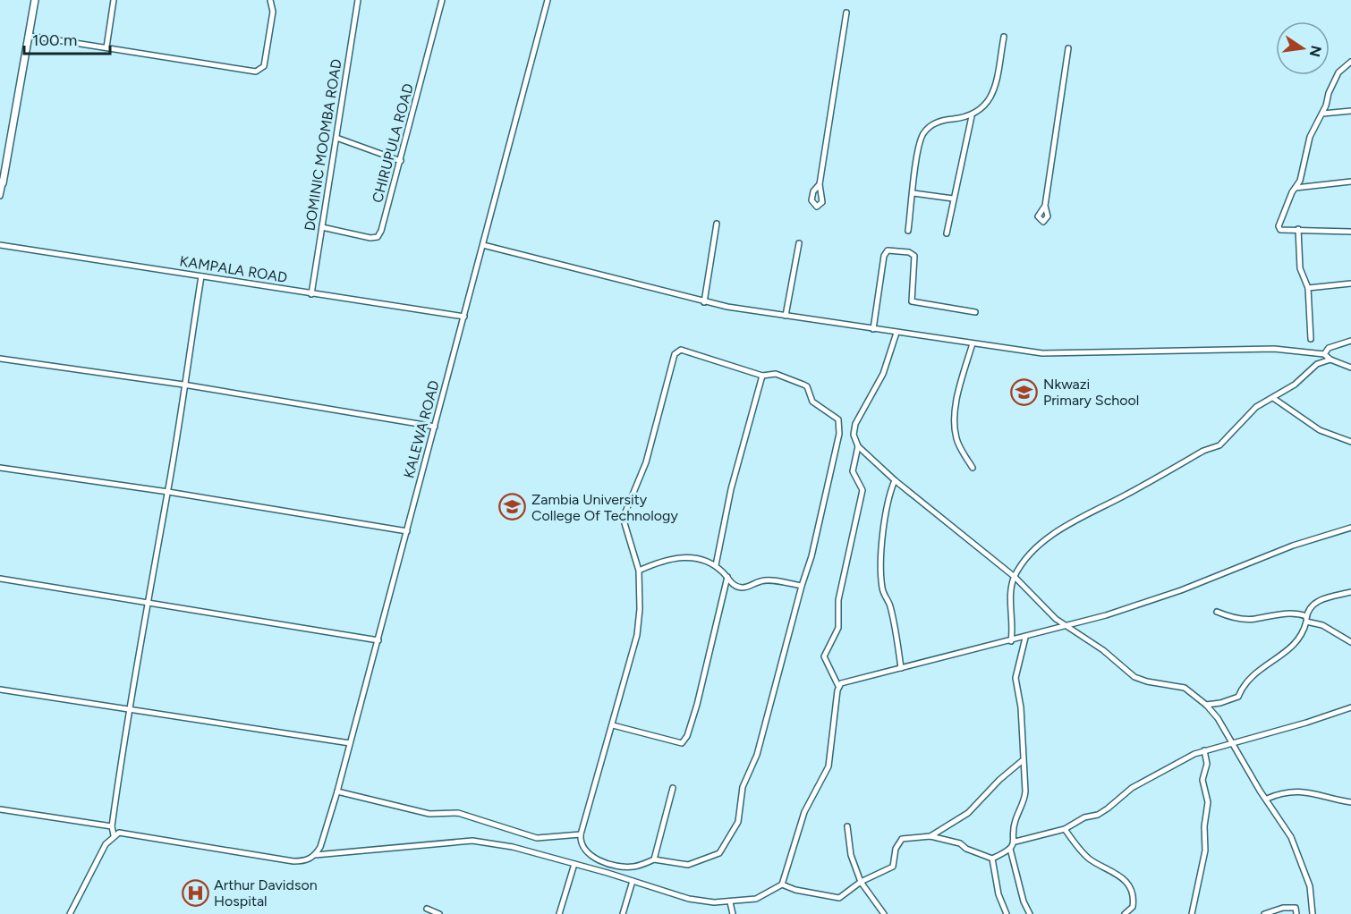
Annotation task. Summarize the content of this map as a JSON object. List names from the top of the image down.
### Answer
{
  "streets": {
    "street": [
      "CHIRUPULA ROAD",
      "DOMINIC MOOMBA ROAD",
      "KAMPALA ROAD",
      "KALEWA ROAD"
    ]
  },
  "crossings": [
    ["CHIRUPULA ROAD", "DOMINIC MOOMBA ROAD"],
    ["DOMINIC MOOMBA ROAD", "KAMPALA ROAD"],
    ["KAMPALA ROAD", "KALEWA ROAD"]
  ],
  "places": {
    "school or university": ["Nkwazi Primary School", "Zambia University College Of Technology"],
    "hospital": ["Arthur Davidson Hospital"]
  },
  "scale_bar": "100 m",
  "north": "right"
}
